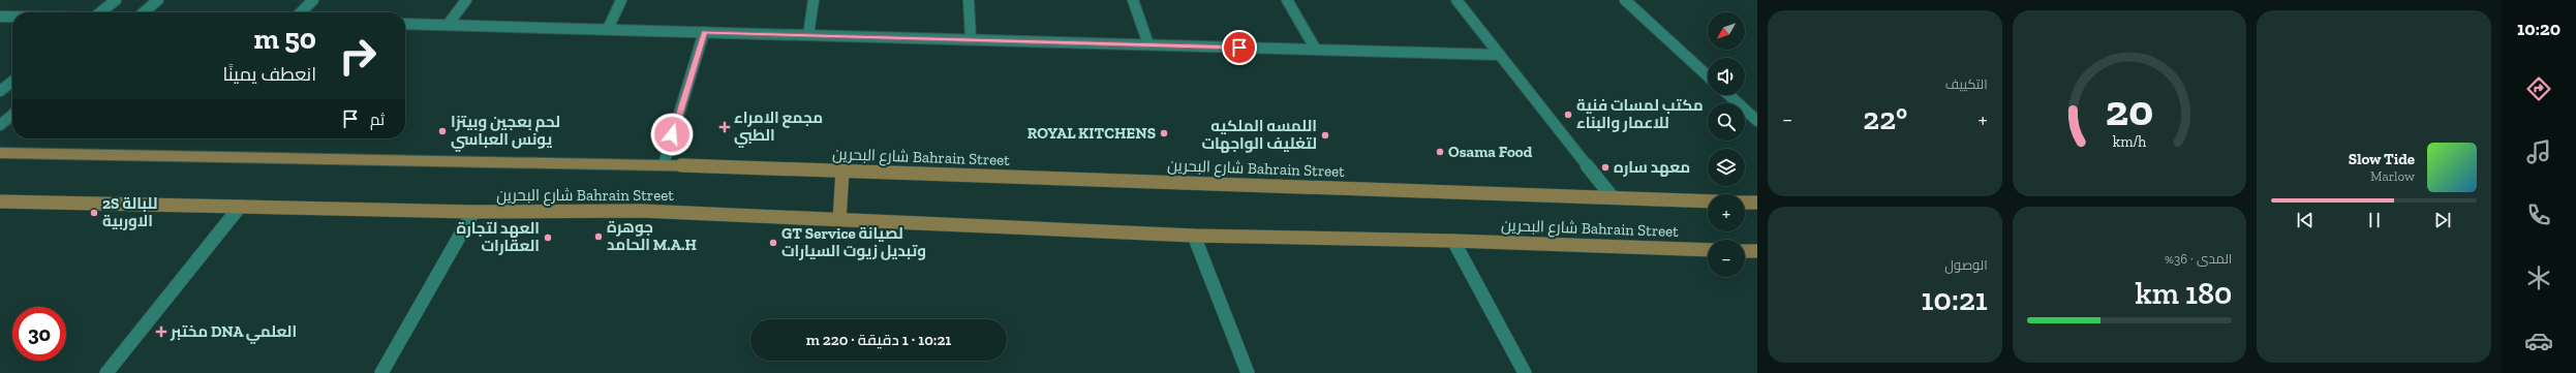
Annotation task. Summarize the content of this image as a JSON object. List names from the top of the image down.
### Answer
{
  "streets": {
    "main road": ["شارع البحرين Bahrain Street"]
  },
  "places": {
    "other": [
      "مكتب لمسات فنية للاعمار والبناء",
      "لحم بعجين وبيتزا يونس العباسي",
      "ROYAL KITCHENS",
      "اللمسه الملكيه لتغليف الواجهات",
      "Osama Food",
      "معهد ساره",
      "2S للبالة الاوربية",
      "جوهرة الحامد M.A.H",
      "العهد لتجارة العقارات",
      "GT Service لصيانة وتبديل زيوت السيارات"
    ],
    "health": ["مجمع الامراء الطبي", "مختبر DNA العلمي"]
  },
  "north": "bottom left",
  "page": {
    "tabs": "10:20",
    "tile": [
      "التكييف",
      ["المدى · 36%", "180 km"],
      ["الوصول", "10:21"]
    ],
    "map_buttons": ["+", "−"],
    "turn": ["50 m", "انعطف يمينًا"],
    "then": "ثم",
    "heat": ["−", "22°", "+"],
    "song": ["Slow Tide", "Marlow"],
    "limit": "30",
    "trip": "10:21 · 1 دقيقة · 220 m",
    "gauge": ["20", "km/h"]
  }
}
